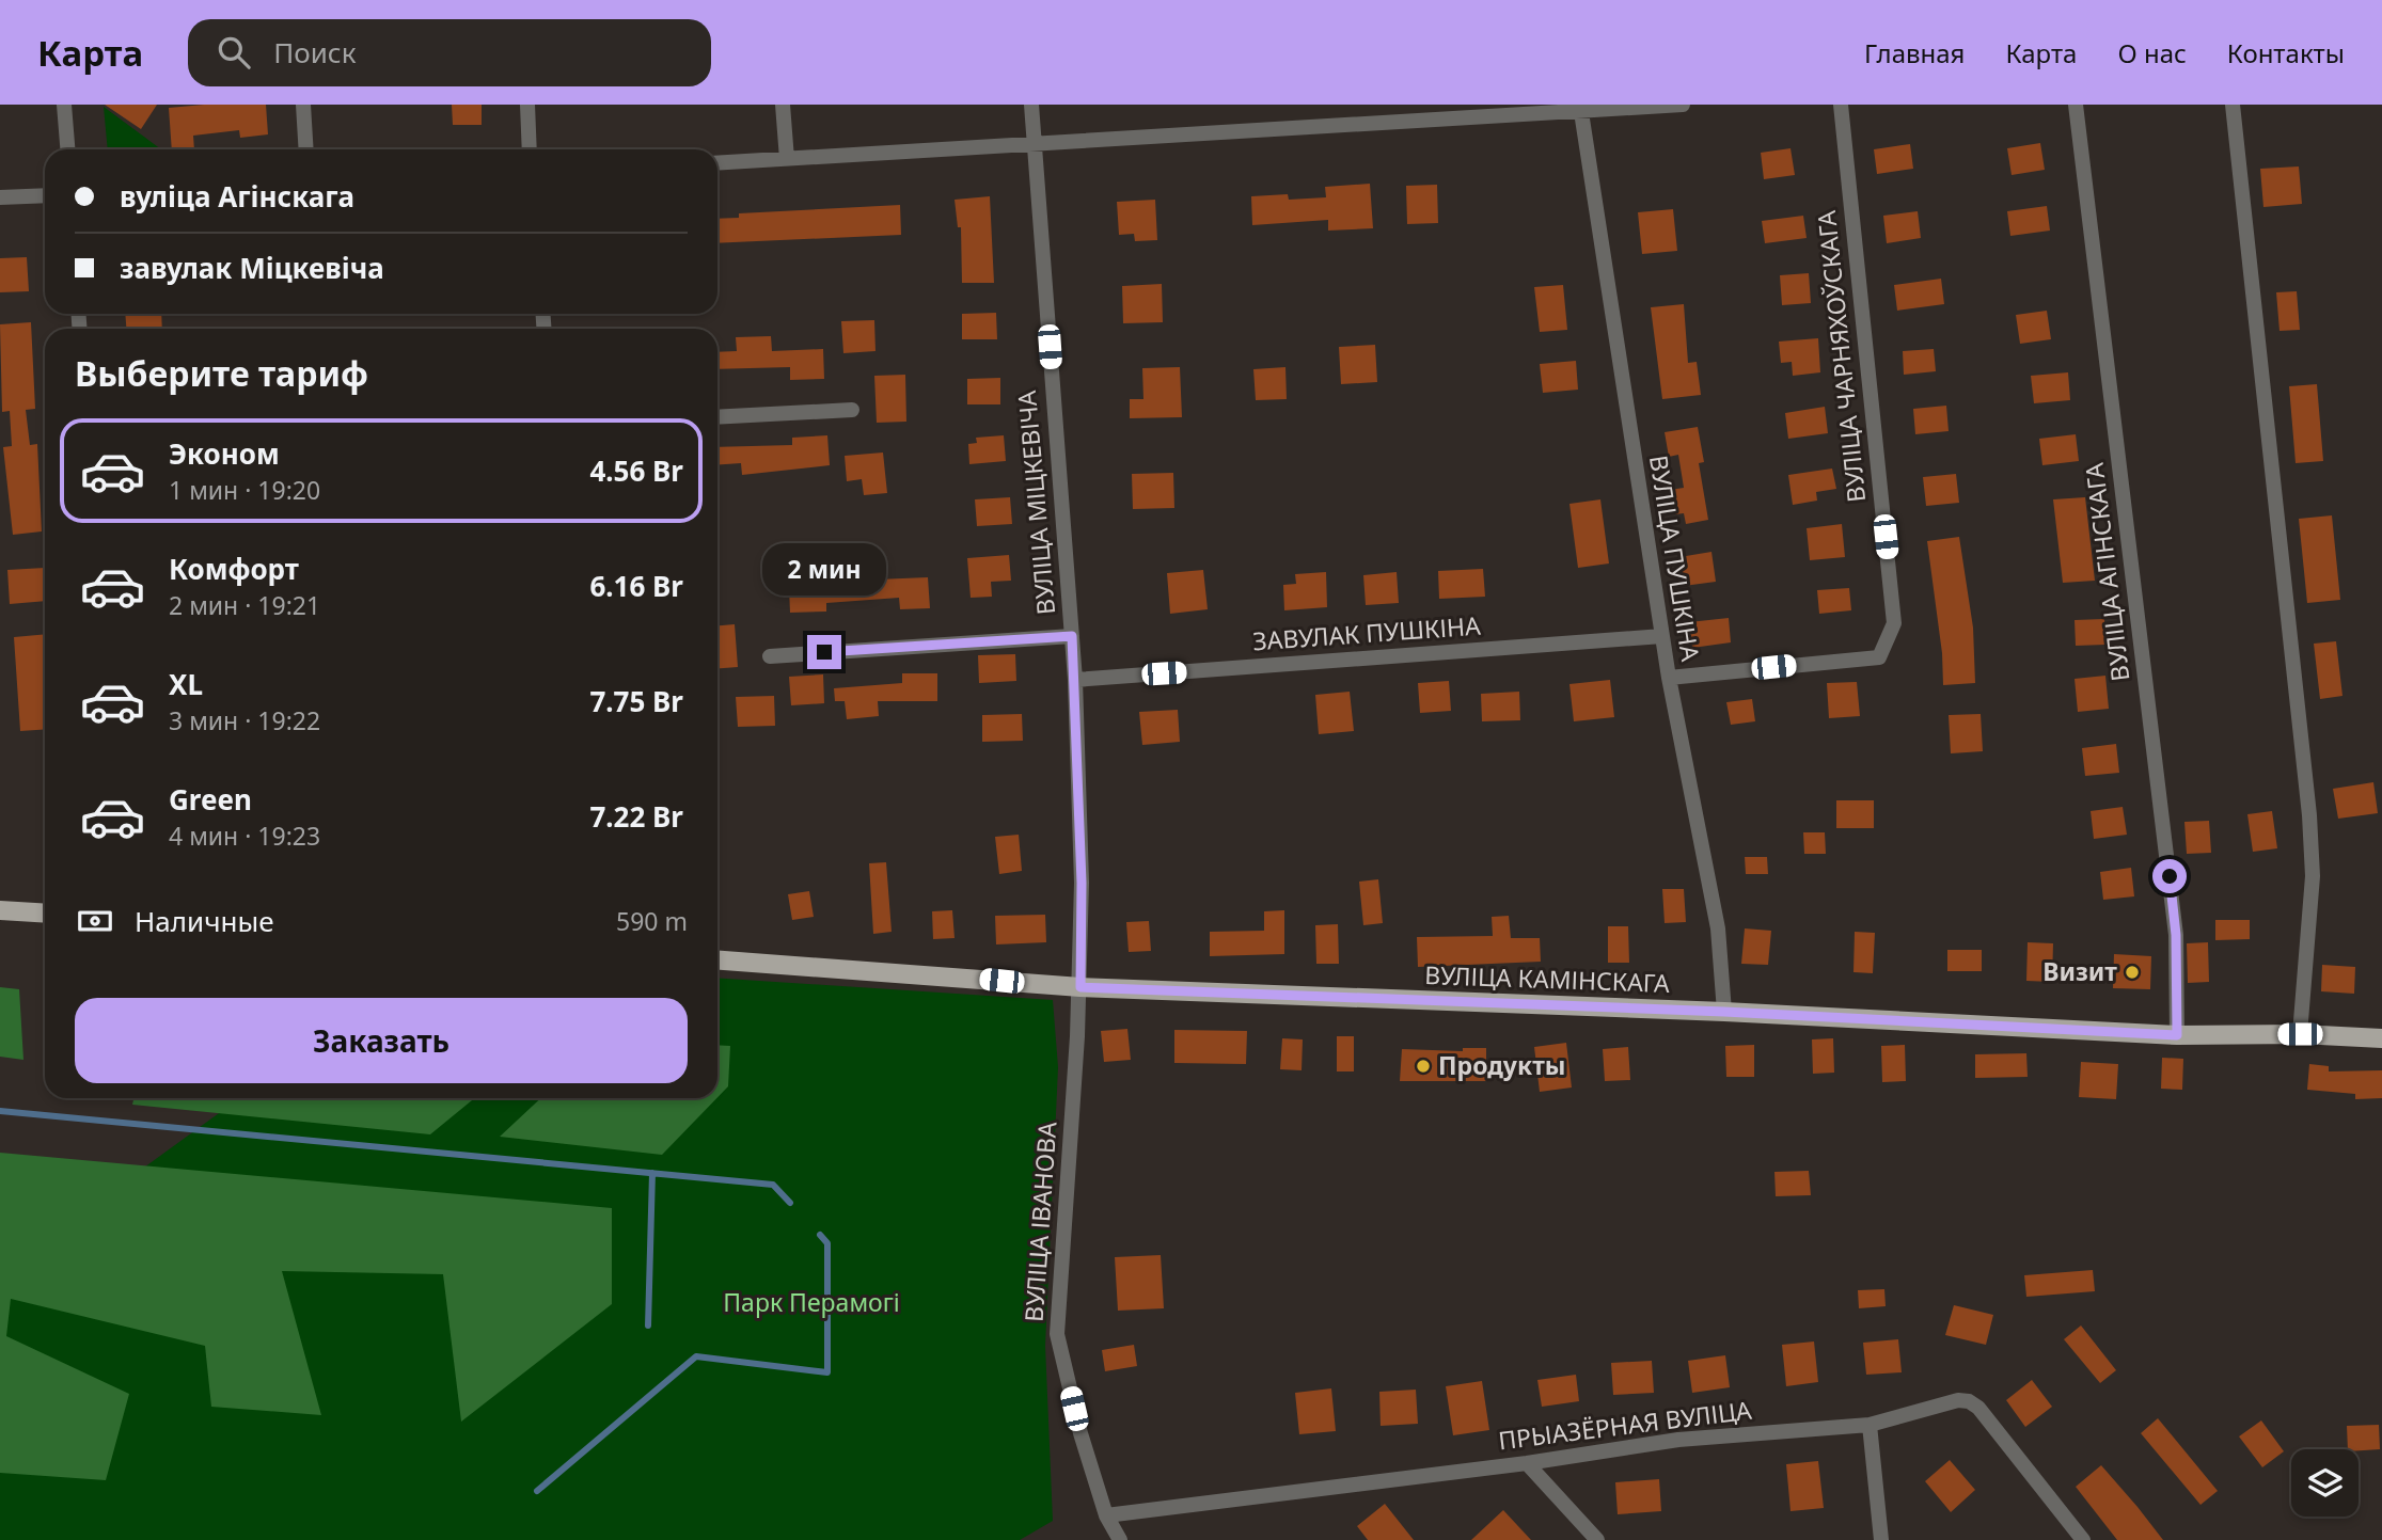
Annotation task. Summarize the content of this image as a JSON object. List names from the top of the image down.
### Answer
{
  "streets": {
    "main road": ["ВУЛІЦА КАМІНСКАГА"],
    "street": [
      "ВУЛІЦА ЧАРНЯХОЎСКАГА",
      "ВУЛІЦА МІЦКЕВІЧА",
      "ВУЛІЦА ПУШКІНА",
      "ВУЛІЦА АГІНСКАГА",
      "ЗАВУЛАК ПУШКІНА",
      "ВУЛІЦА ІВАНОВА",
      "ПРЫАЗЁРНАЯ ВУЛІЦА"
    ]
  },
  "crossings": [
    ["ВУЛІЦА ЧАРНЯХОЎСКАГА", "ВУЛІЦА ПУШКІНА"],
    ["ВУЛІЦА МІЦКЕВІЧА", "ЗАВУЛАК ПУШКІНА"],
    ["ВУЛІЦА МІЦКЕВІЧА", "ВУЛІЦА КАМІНСКАГА"],
    ["ВУЛІЦА МІЦКЕВІЧА", "ВУЛІЦА ІВАНОВА"],
    ["ВУЛІЦА ПУШКІНА", "ЗАВУЛАК ПУШКІНА"],
    ["ВУЛІЦА ПУШКІНА", "ВУЛІЦА КАМІНСКАГА"],
    ["ВУЛІЦА АГІНСКАГА", "ВУЛІЦА КАМІНСКАГА"],
    ["ВУЛІЦА КАМІНСКАГА", "ВУЛІЦА ІВАНОВА"],
    ["ВУЛІЦА ІВАНОВА", "ПРЫАЗЁРНАЯ ВУЛІЦА"]
  ],
  "parks": ["Парк Перамогі"],
  "places": ["Визит", "Продукты"],
  "page": {
    "header": "Карта",
    "search": "Поиск",
    "nav": [
      "Главная",
      "Карта",
      "О нас",
      "Контакты"
    ],
    "banner": ["вуліца Агінскага", "завулак Міцкевіча"],
    "heading": "Выберите тариф",
    "list": [
      {
        "name": "Эконом",
        "note": "1 мин · 19:20",
        "value": "4.56 Br"
      },
      {
        "name": "Комфорт",
        "note": "2 мин · 19:21",
        "value": "6.16 Br"
      },
      {
        "name": "XL",
        "note": "3 мин · 19:22",
        "value": "7.75 Br"
      },
      {
        "name": "Green",
        "note": "4 мин · 19:23",
        "value": "7.22 Br"
      }
    ],
    "bubble": "2 мин",
    "pay": ["Наличные", "590 m"],
    "buttons": "Заказать"
  }
}
